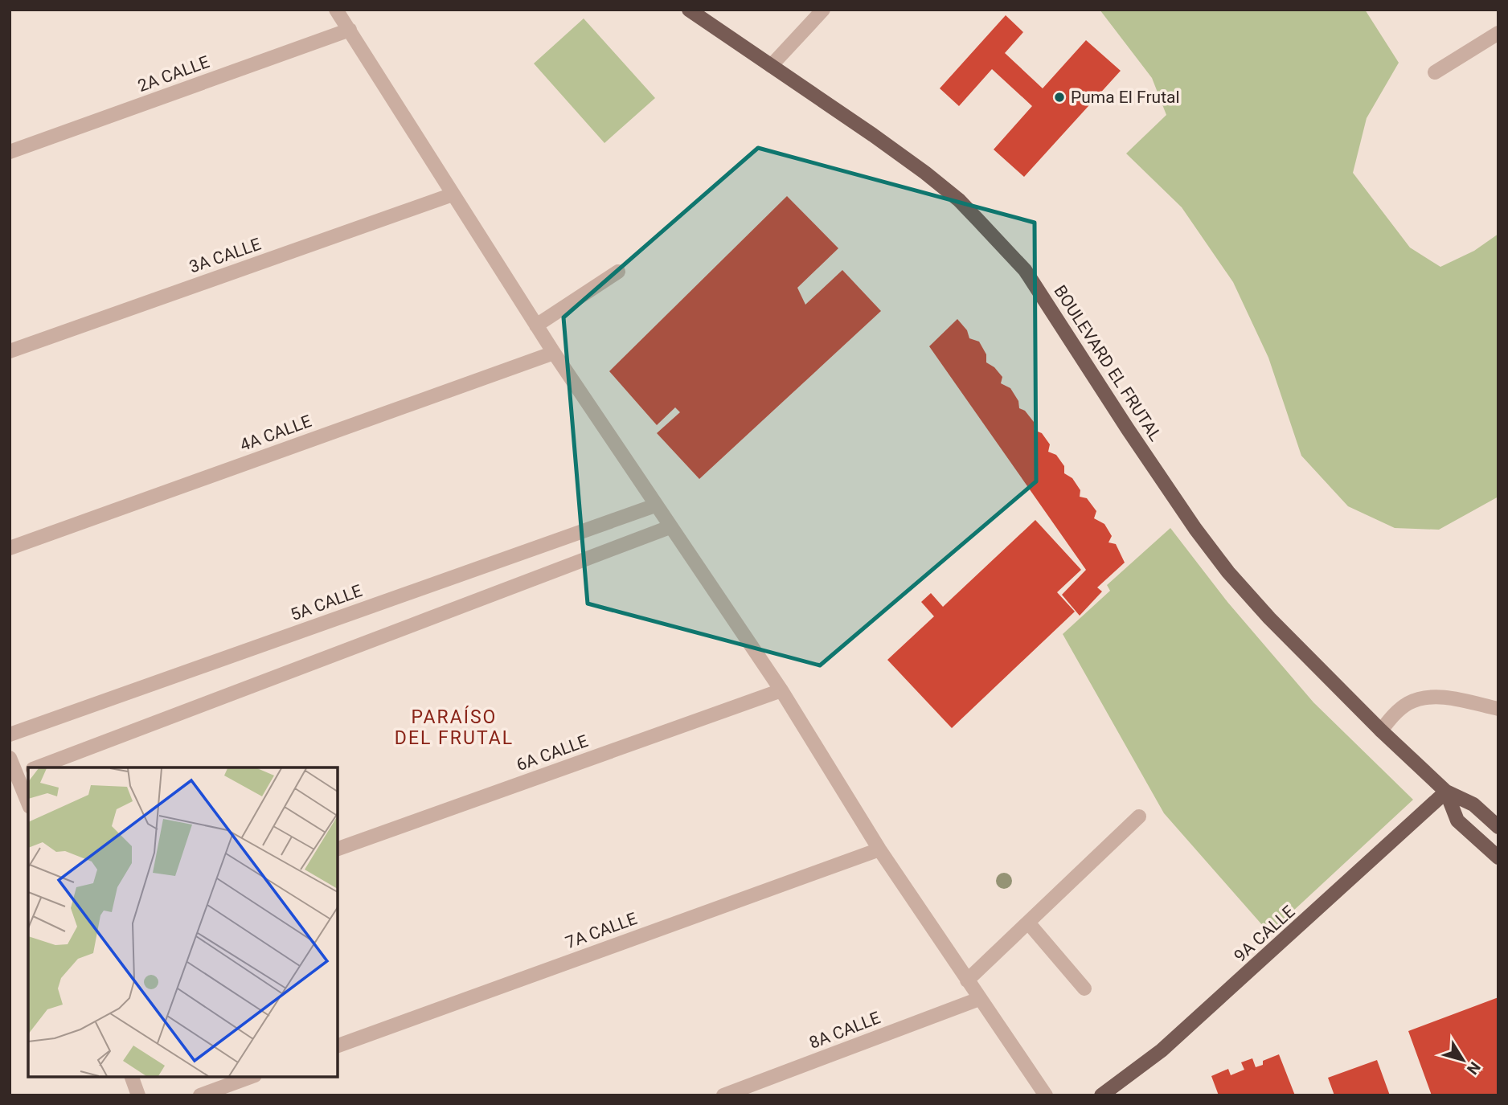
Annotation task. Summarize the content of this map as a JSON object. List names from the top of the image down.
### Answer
{
  "streets": {
    "main road": ["BOULEVARD EL FRUTAL", "9A CALLE"],
    "street": [
      "2A CALLE",
      "3A CALLE",
      "4A CALLE",
      "5A CALLE",
      "6A CALLE",
      "7A CALLE",
      "8A CALLE"
    ]
  },
  "crossings": [
    ["BOULEVARD EL FRUTAL", "9A CALLE"]
  ],
  "districts": ["PARAÍSO DEL FRUTAL"],
  "places": ["Puma El Frutal"],
  "north": "bottom right"
}
